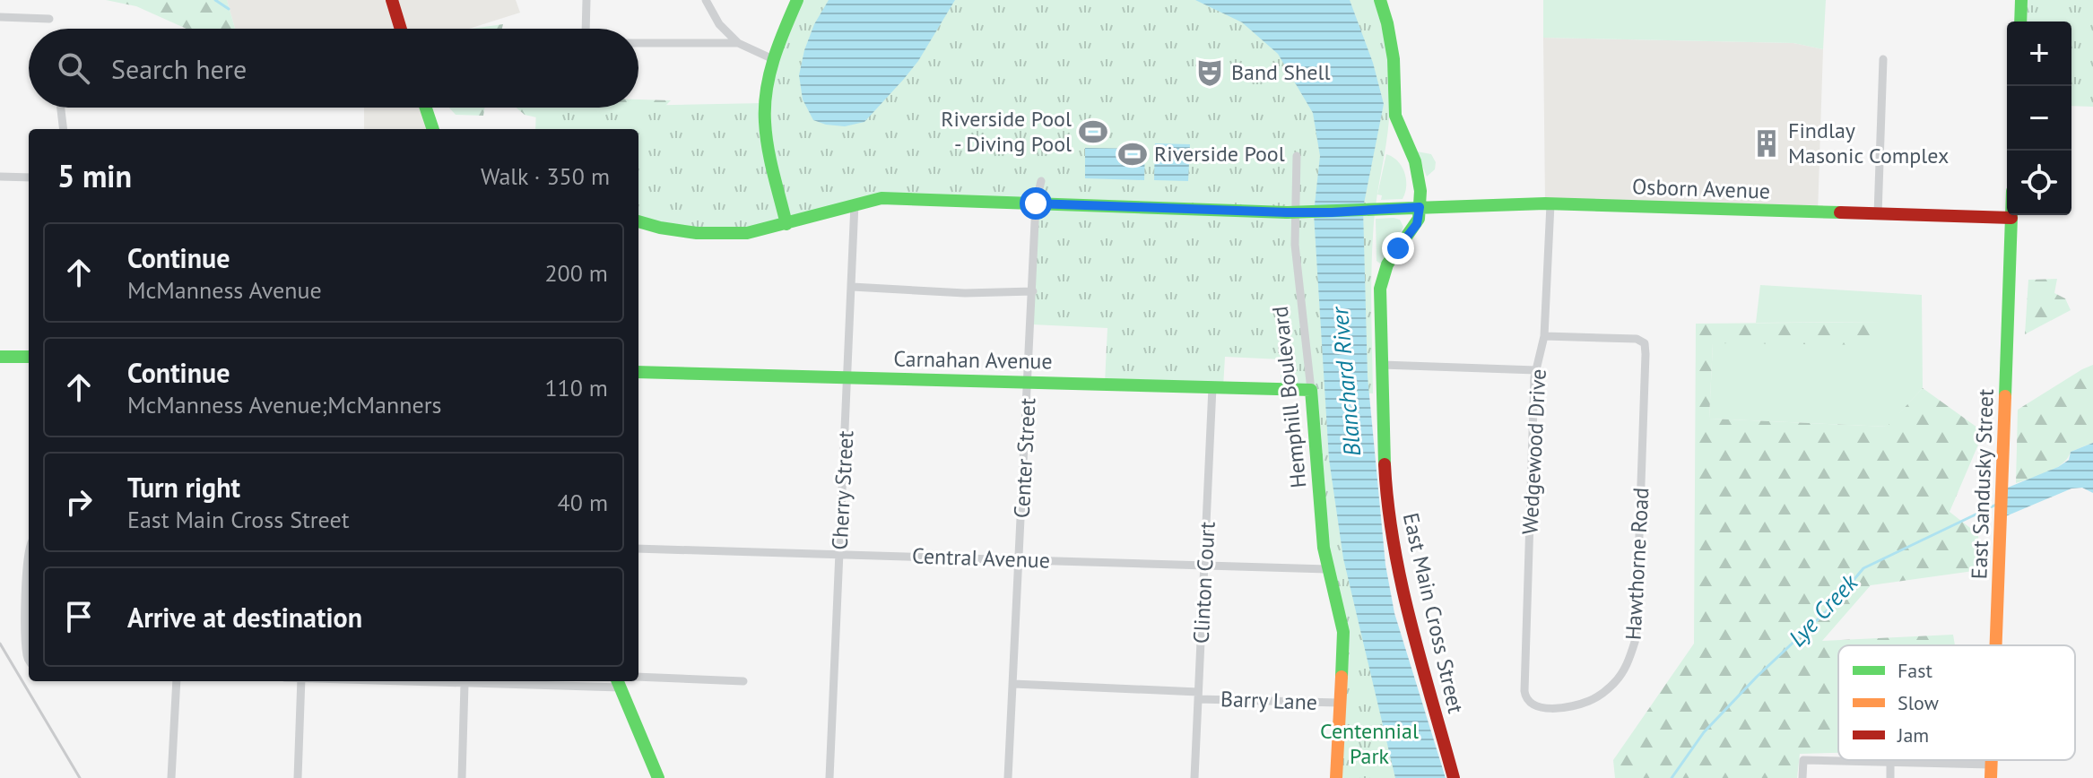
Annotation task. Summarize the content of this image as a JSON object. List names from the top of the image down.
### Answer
{
  "streets": {
    "main road": [
      "Osborn Avenue",
      "Carnahan Avenue",
      "Hemphill Boulevard",
      "East Sandusky Street",
      "East Main Cross Street"
    ],
    "street": [
      "Wedgewood Drive",
      "Center Street",
      "Cherry Street",
      "Central Avenue",
      "Hawthorne Road",
      "Clinton Court",
      "Barry Lane"
    ]
  },
  "crossings": [
    ["Osborn Avenue", "Wedgewood Drive"],
    ["Osborn Avenue", "Center Street"],
    ["Osborn Avenue", "East Sandusky Street"],
    ["Osborn Avenue", "Cherry Street"],
    ["Osborn Avenue", "East Main Cross Street"],
    ["Carnahan Avenue", "Hemphill Boulevard"],
    ["Carnahan Avenue", "Center Street"],
    ["Carnahan Avenue", "Cherry Street"],
    ["Carnahan Avenue", "Clinton Court"],
    ["Hemphill Boulevard", "Central Avenue"],
    ["Hemphill Boulevard", "Barry Lane"],
    ["Wedgewood Drive", "Hawthorne Road"],
    ["Center Street", "Central Avenue"],
    ["Center Street", "Barry Lane"],
    ["Cherry Street", "Central Avenue"],
    ["Central Avenue", "Clinton Court"],
    ["Clinton Court", "Barry Lane"]
  ],
  "water": ["Blanchard River", "Lye Creek"],
  "parks": ["Centennial Park"],
  "places": {
    "theatre": ["Band Shell"],
    "sports": ["Riverside Pool - Diving Pool", "Riverside Pool"],
    "building": ["Findlay Masonic Complex"]
  },
  "legend": ["Fast", "Slow", "Jam"],
  "page": {
    "map_buttons": ["+", "−"],
    "search": "Search here",
    "heading": ["5 min", "Walk · 350 m"],
    "list": [
      ["Continue", "McManness Avenue", "200 m"],
      ["Continue", "McManness Avenue;McManners", "110 m"],
      ["Turn right", "East Main Cross Street", "40 m"],
      "Arrive at destination"
    ]
  }
}
